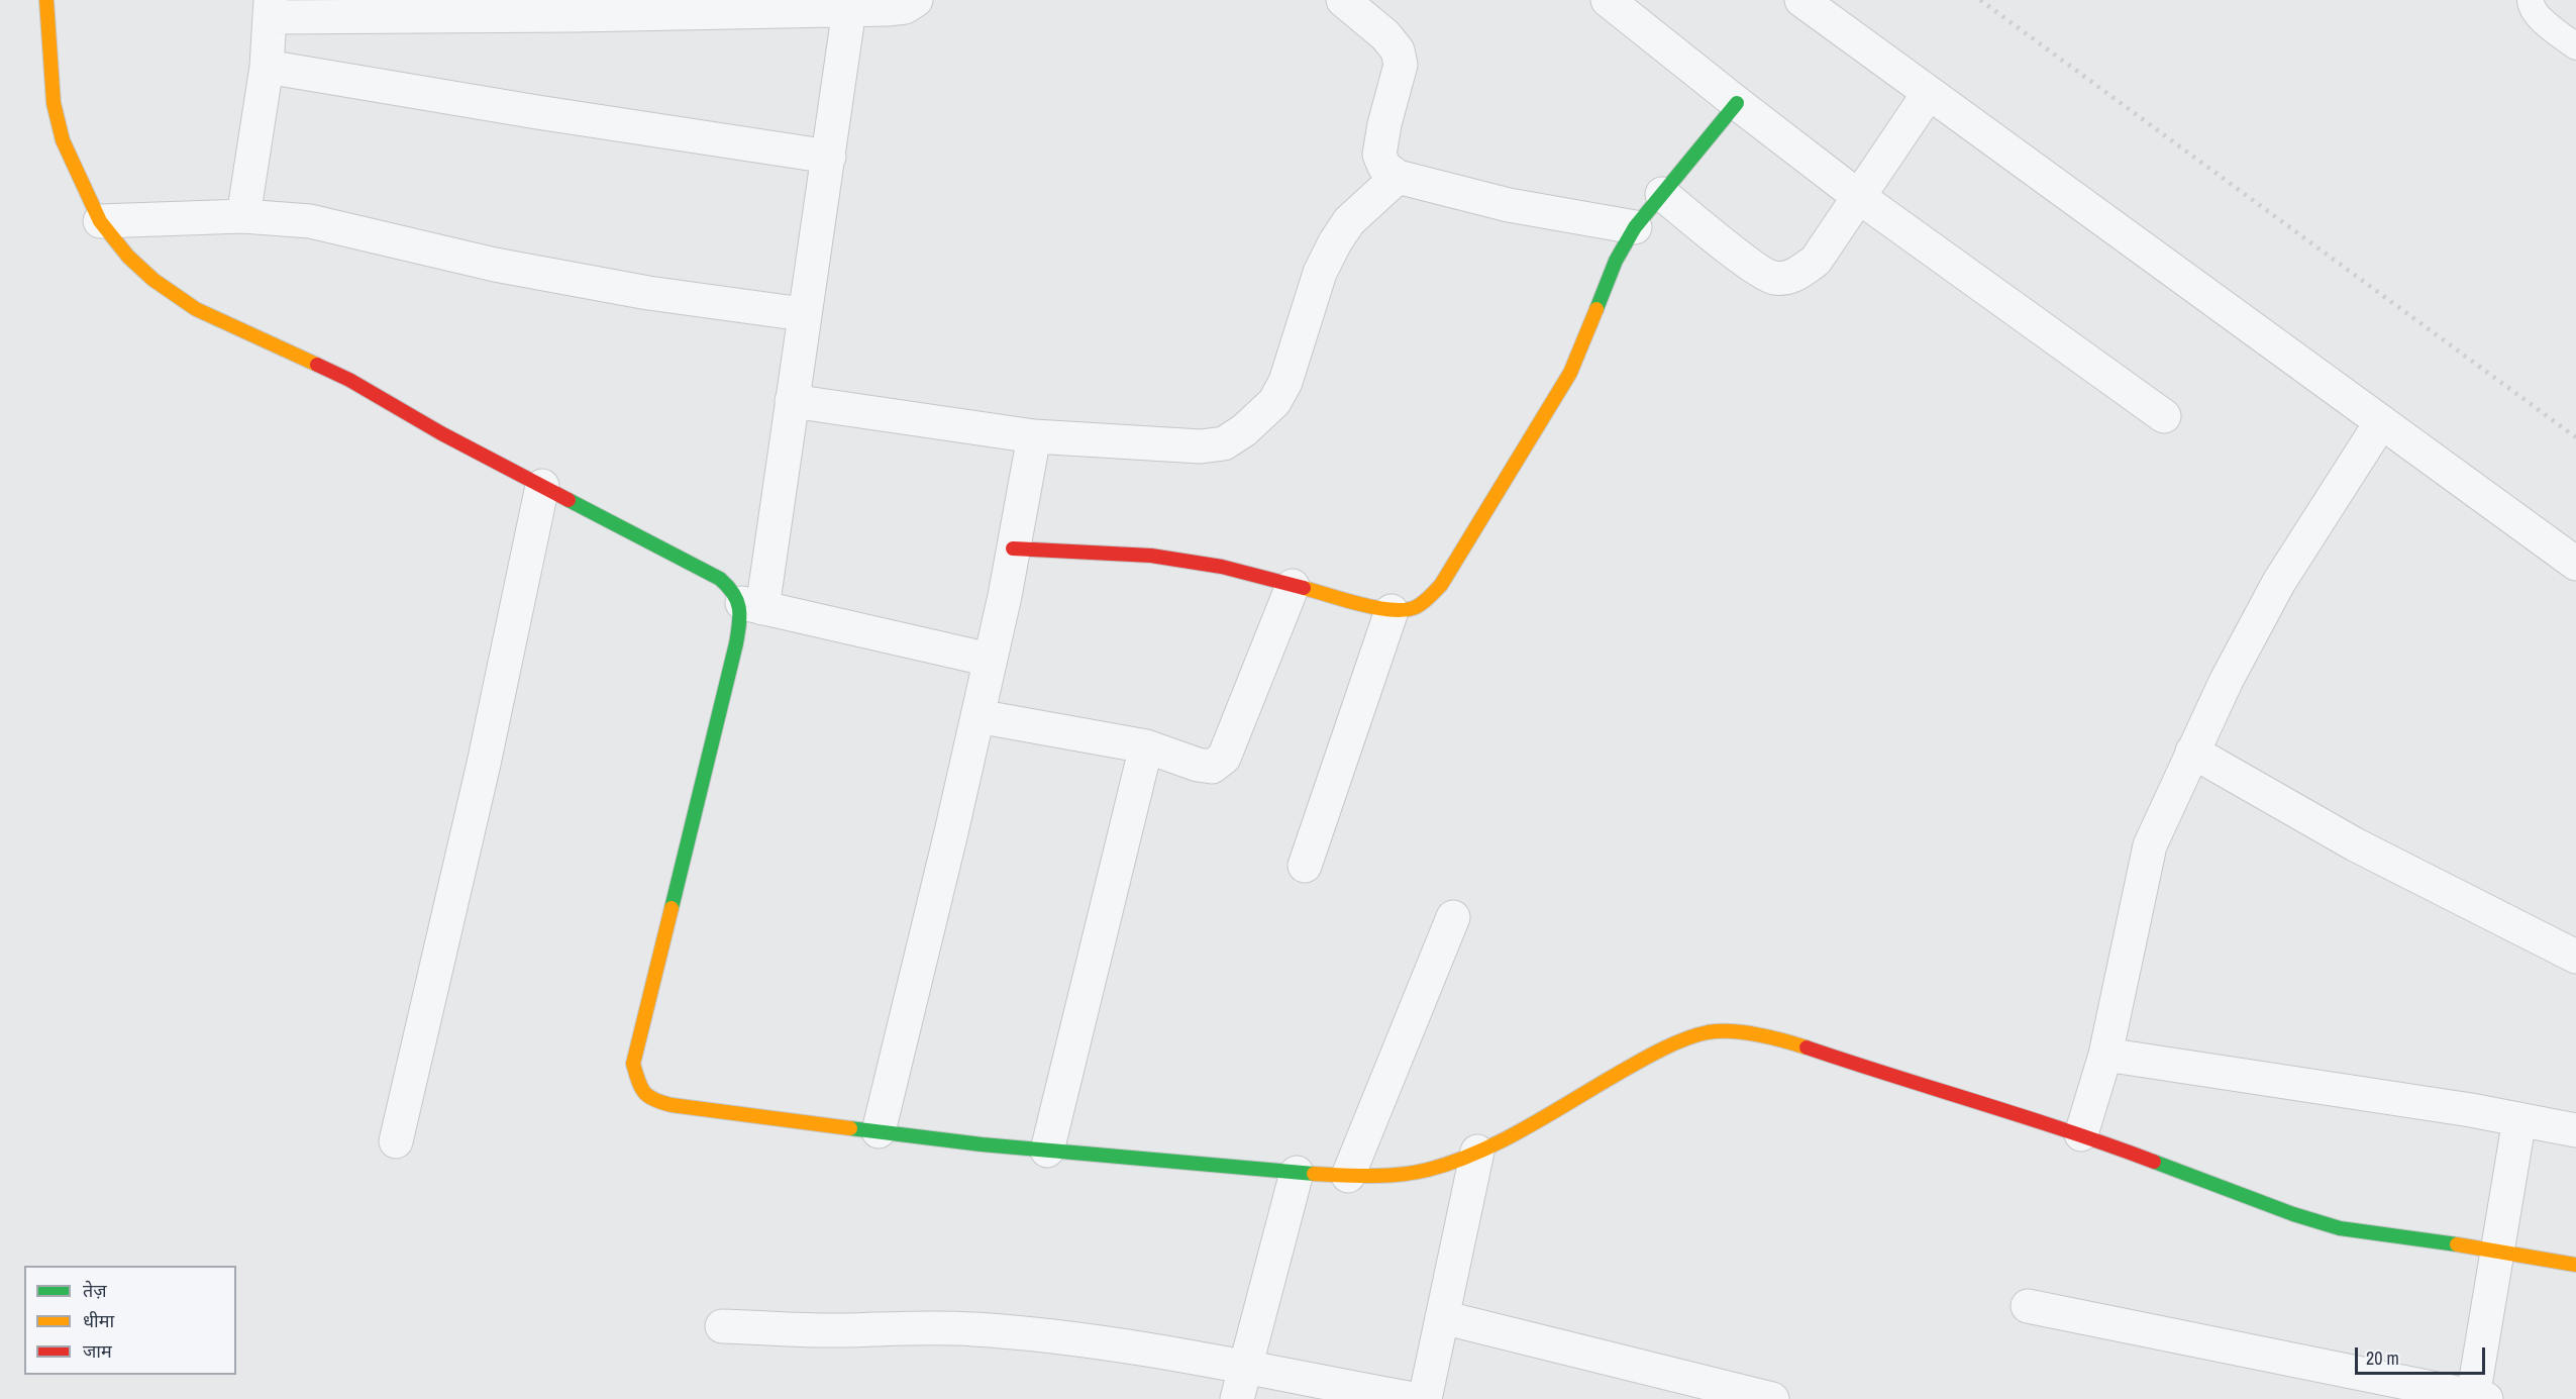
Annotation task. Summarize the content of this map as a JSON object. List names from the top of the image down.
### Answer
{
  "legend": ["तेज़", "धीमा", "जाम"],
  "scale_bar": "20 m"
}
